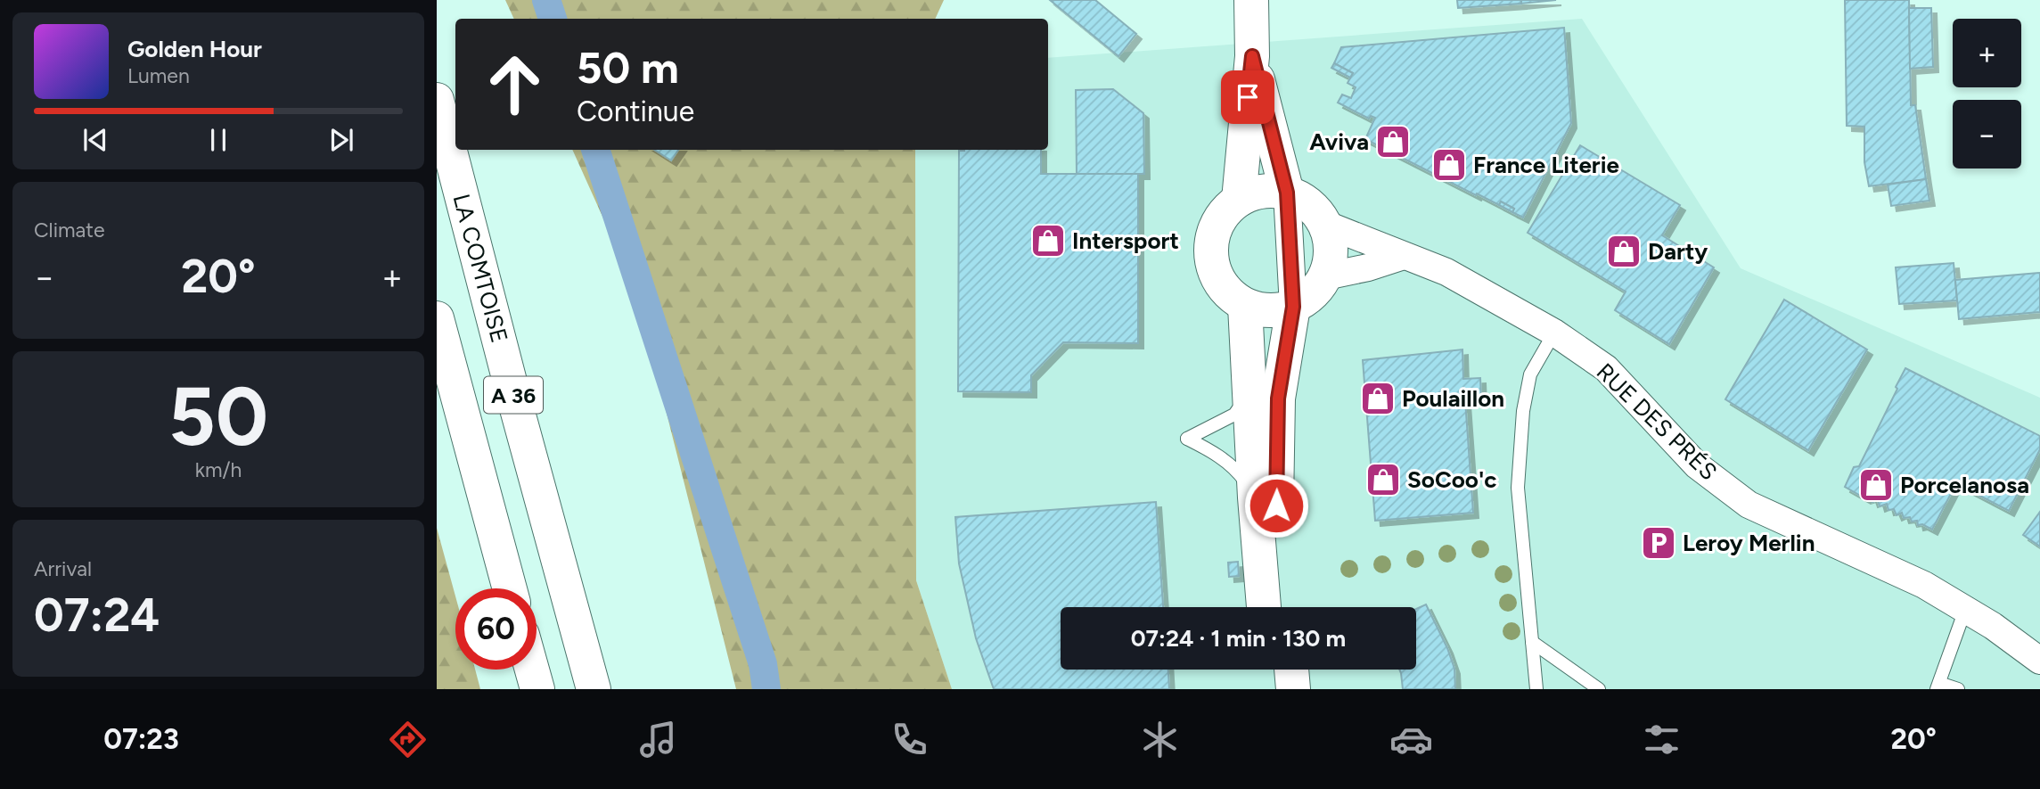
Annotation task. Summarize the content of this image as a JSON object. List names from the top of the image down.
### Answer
{
  "streets": {
    "main road": ["LA COMTOISE", "A 36"],
    "street": ["RUE DES PRÉS"]
  },
  "places": {
    "shop": [
      "Aviva",
      "France Literie",
      "Intersport",
      "Darty",
      "Poulaillon",
      "SoCoo'c",
      "Porcelanosa"
    ],
    "parking": ["Leroy Merlin"]
  },
  "page": {
    "map_buttons": ["+", "−"],
    "turn": ["50 m", "Continue"],
    "song": ["Golden Hour", "Lumen"],
    "tile": [
      "Climate",
      ["50", "km/h"],
      ["Arrival", "07:24"]
    ],
    "heat": ["−", "20°", "+"],
    "limit": "60",
    "trip": "07:24 · 1 min · 130 m",
    "tabs": ["07:23", "20°"]
  }
}
